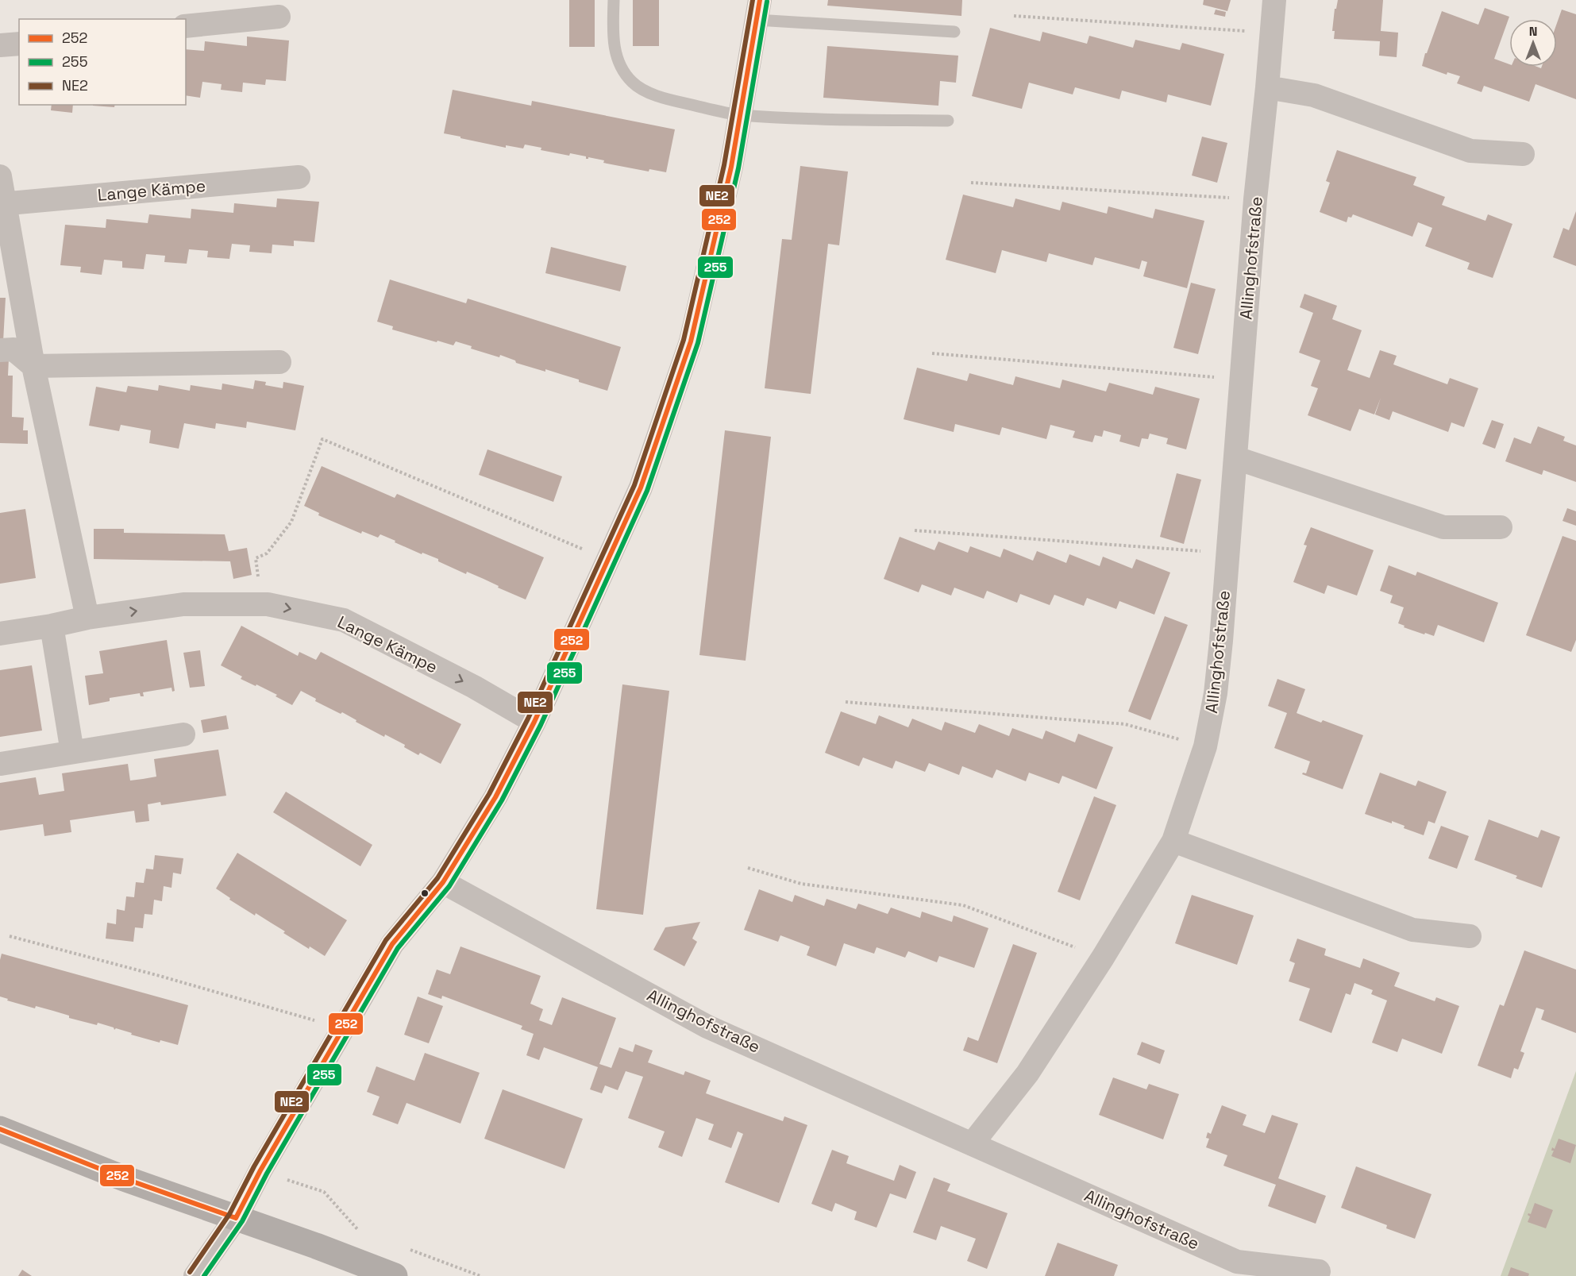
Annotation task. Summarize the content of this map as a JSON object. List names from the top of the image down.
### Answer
{
  "streets": {
    "street": ["Lange Kämpe", "Allinghofstraße"]
  },
  "one_way": ["Lange Kämpe"],
  "lines": ["transit line 252", "transit line NE2", "transit line 255"],
  "legend": ["252", "255", "NE2"],
  "north": "top"
}
